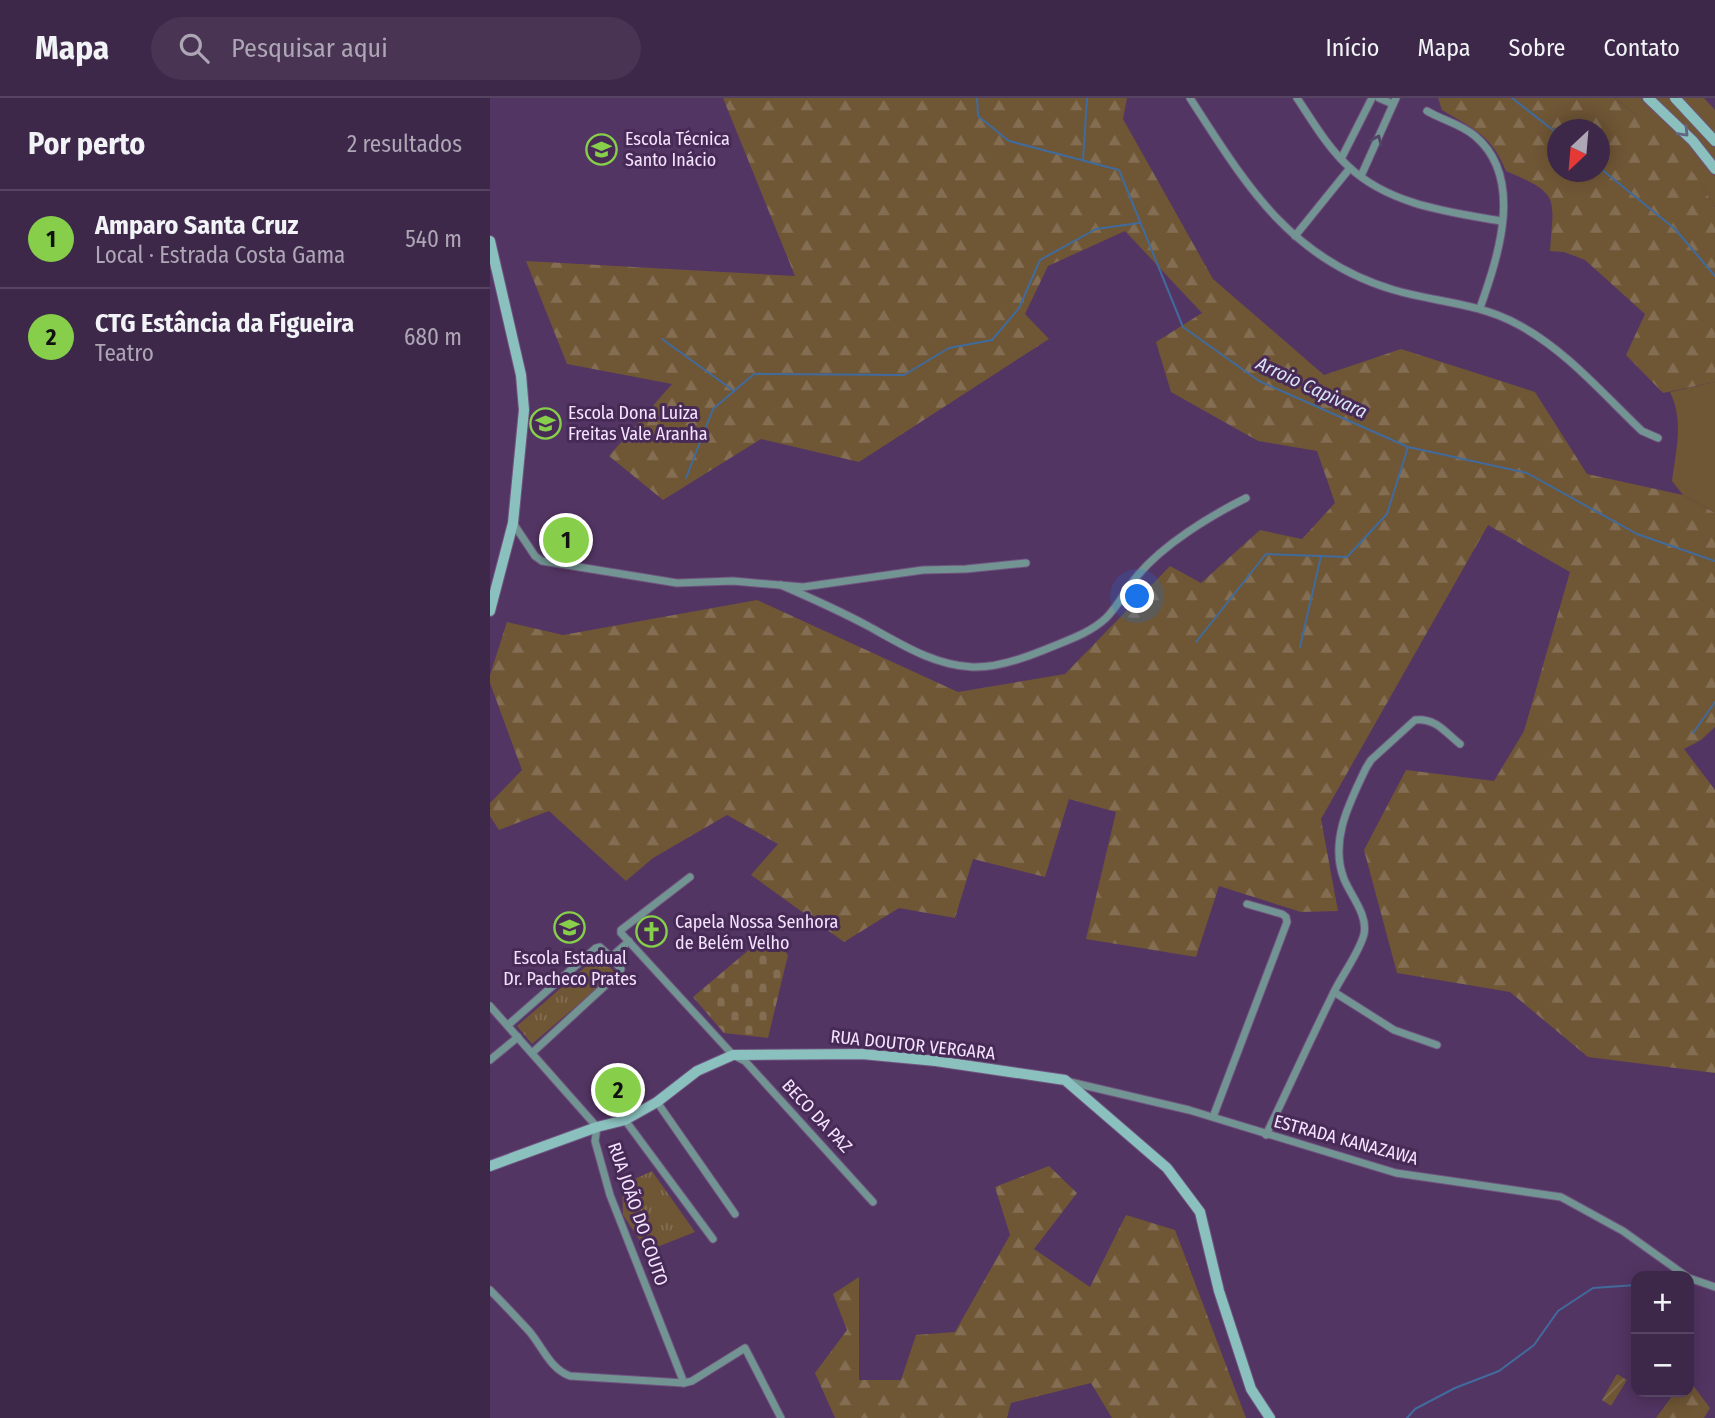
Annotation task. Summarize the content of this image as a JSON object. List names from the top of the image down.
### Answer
{
  "streets": {
    "main road": ["RUA DOUTOR VERGARA"],
    "street": ["BECO DA PAZ", "ESTRADA KANAZAWA", "RUA JOÃO DO COUTO"]
  },
  "crossings": [
    ["RUA DOUTOR VERGARA", "BECO DA PAZ"],
    ["RUA DOUTOR VERGARA", "ESTRADA KANAZAWA"],
    ["RUA DOUTOR VERGARA", "RUA JOÃO DO COUTO"]
  ],
  "water": ["Arroio Capivara"],
  "places": {
    "school or university": ["Escola Técnica Santo Inácio", "Escola Dona Luiza Freitas Vale Aranha", "Escola Estadual Dr. Pacheco Prates"],
    "church": ["Capela Nossa Senhora de Belém Velho"]
  },
  "north": "bottom left",
  "page": {
    "header": "Mapa",
    "search": "Pesquisar aqui",
    "nav": [
      "Início",
      "Mapa",
      "Sobre",
      "Contato"
    ],
    "heading": ["Por perto", "2 resultados"],
    "list": [
      {
        "mark": "1",
        "name": "Amparo Santa Cruz",
        "note": "Local · Estrada Costa Gama",
        "value": "540 m"
      },
      {
        "mark": "2",
        "name": "CTG Estância da Figueira",
        "note": "Teatro",
        "value": "680 m"
      }
    ],
    "pins": ["1", "2"],
    "map_buttons": ["+", "−"]
  }
}
